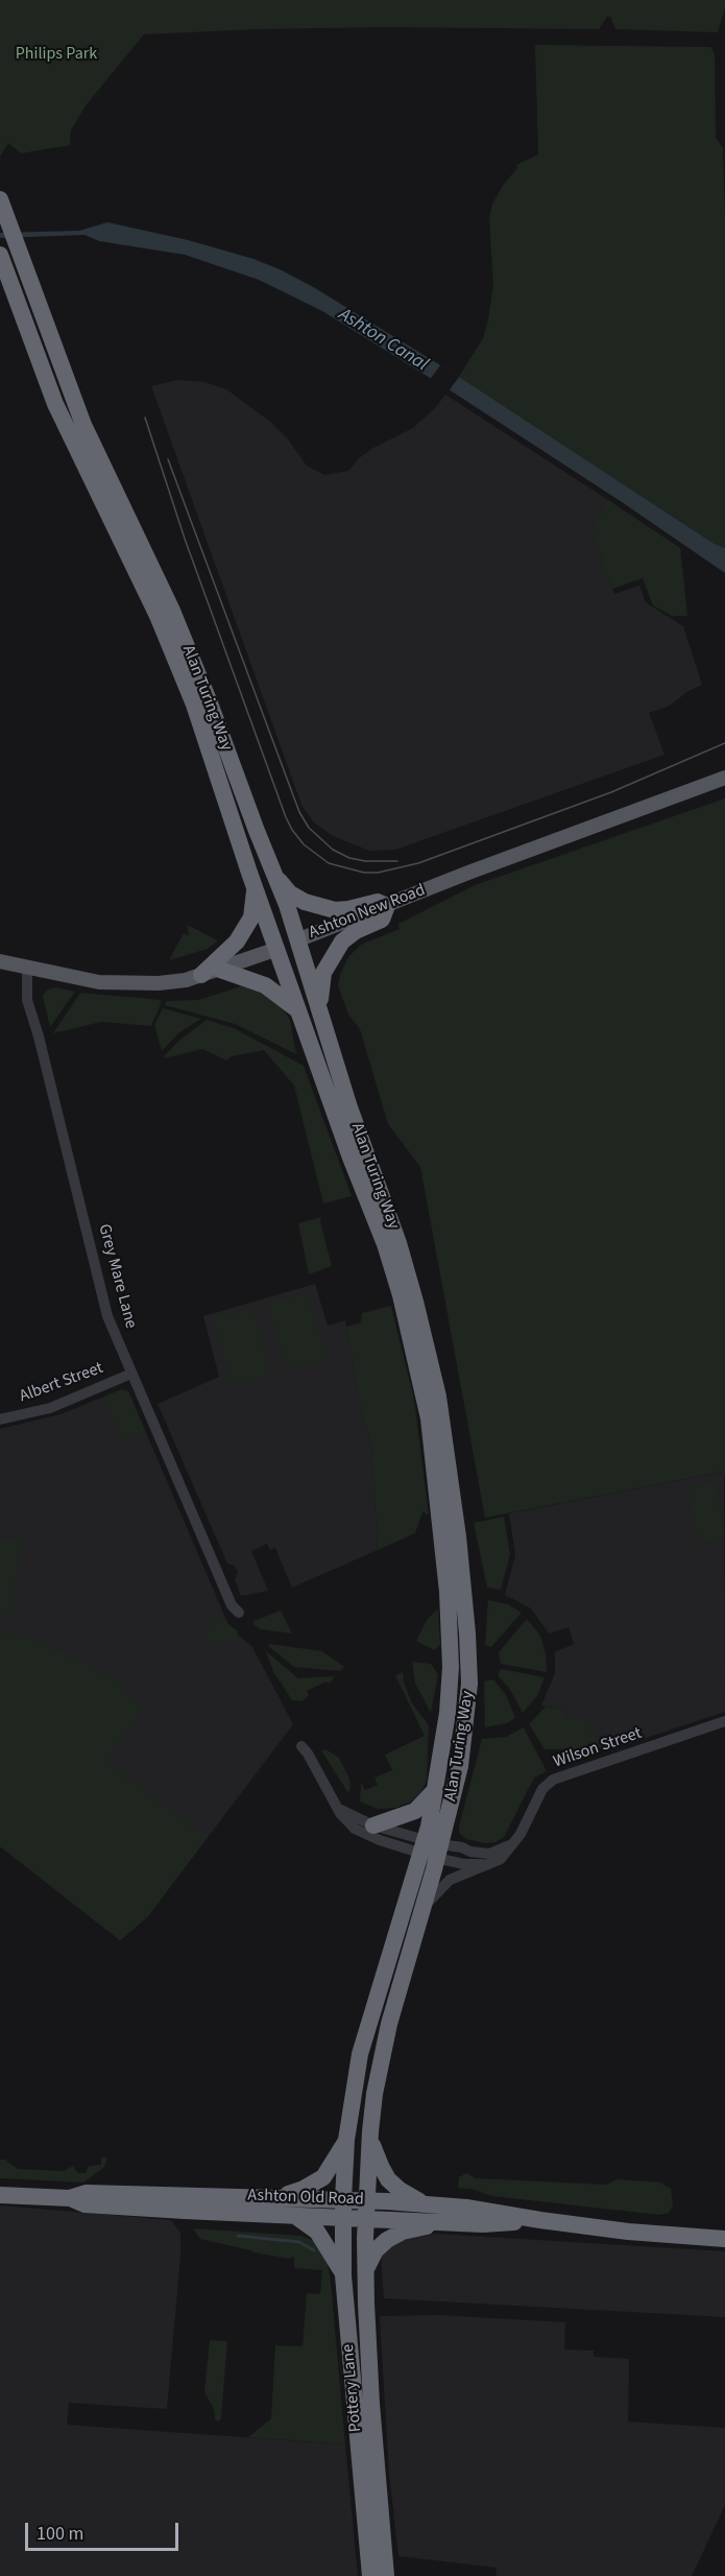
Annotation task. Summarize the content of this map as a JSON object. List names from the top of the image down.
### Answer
{
  "streets": {
    "highway": [
      "Alan Turing Way",
      "Ashton New Road",
      "Ashton Old Road",
      "Pottery Lane"
    ],
    "street": ["Grey Mare Lane", "Albert Street", "Wilson Street"]
  },
  "crossings": [
    ["Alan Turing Way", "Ashton New Road"],
    ["Alan Turing Way", "Wilson Street"],
    ["Alan Turing Way", "Ashton Old Road"],
    ["Alan Turing Way", "Pottery Lane"],
    ["Ashton New Road", "Grey Mare Lane"],
    ["Grey Mare Lane", "Albert Street"],
    ["Ashton Old Road", "Pottery Lane"]
  ],
  "water": ["Ashton Canal"],
  "parks": ["Philips Park"],
  "scale_bar": "100 m"
}
